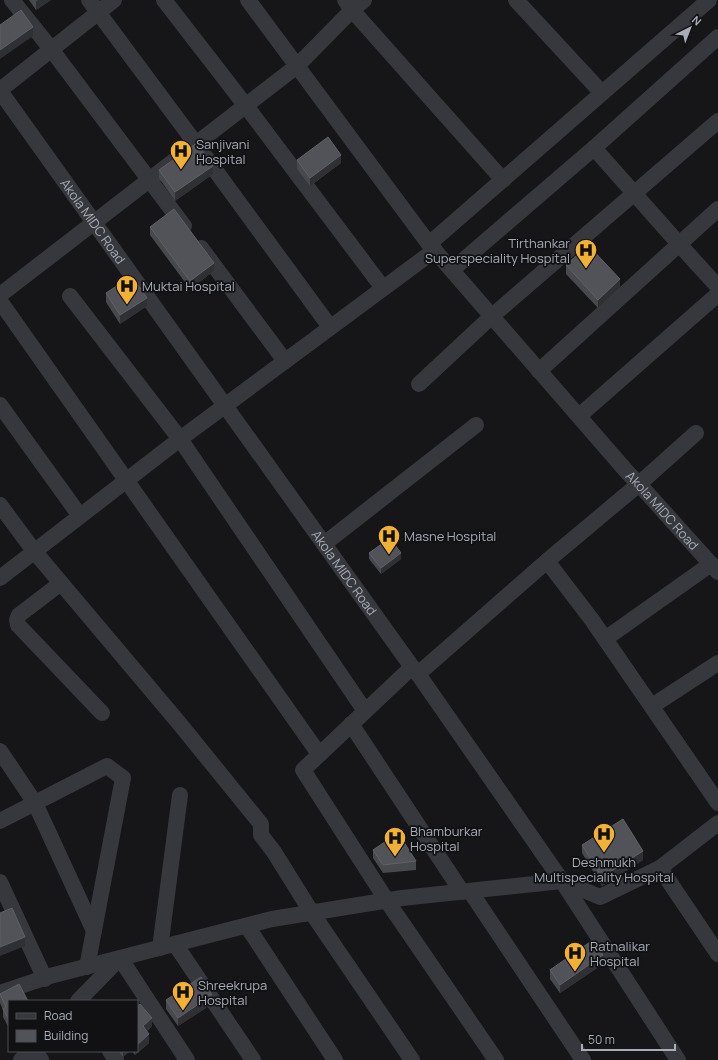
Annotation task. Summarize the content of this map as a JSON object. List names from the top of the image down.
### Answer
{
  "streets": {
    "street": ["Akola MIDC Road"]
  },
  "places": {
    "hospital": [
      "Sanjivani Hospital",
      "Tirthankar Superspeciality Hospital",
      "Muktai Hospital",
      "Masne Hospital",
      "Deshmukh Multispeciality Hospital",
      "Bhamburkar Hospital",
      "Ratnalikar Hospital",
      "Shreekrupa Hospital"
    ]
  },
  "legend": ["Road", "Building"],
  "scale_bar": "50 m",
  "north": "top right"
}
